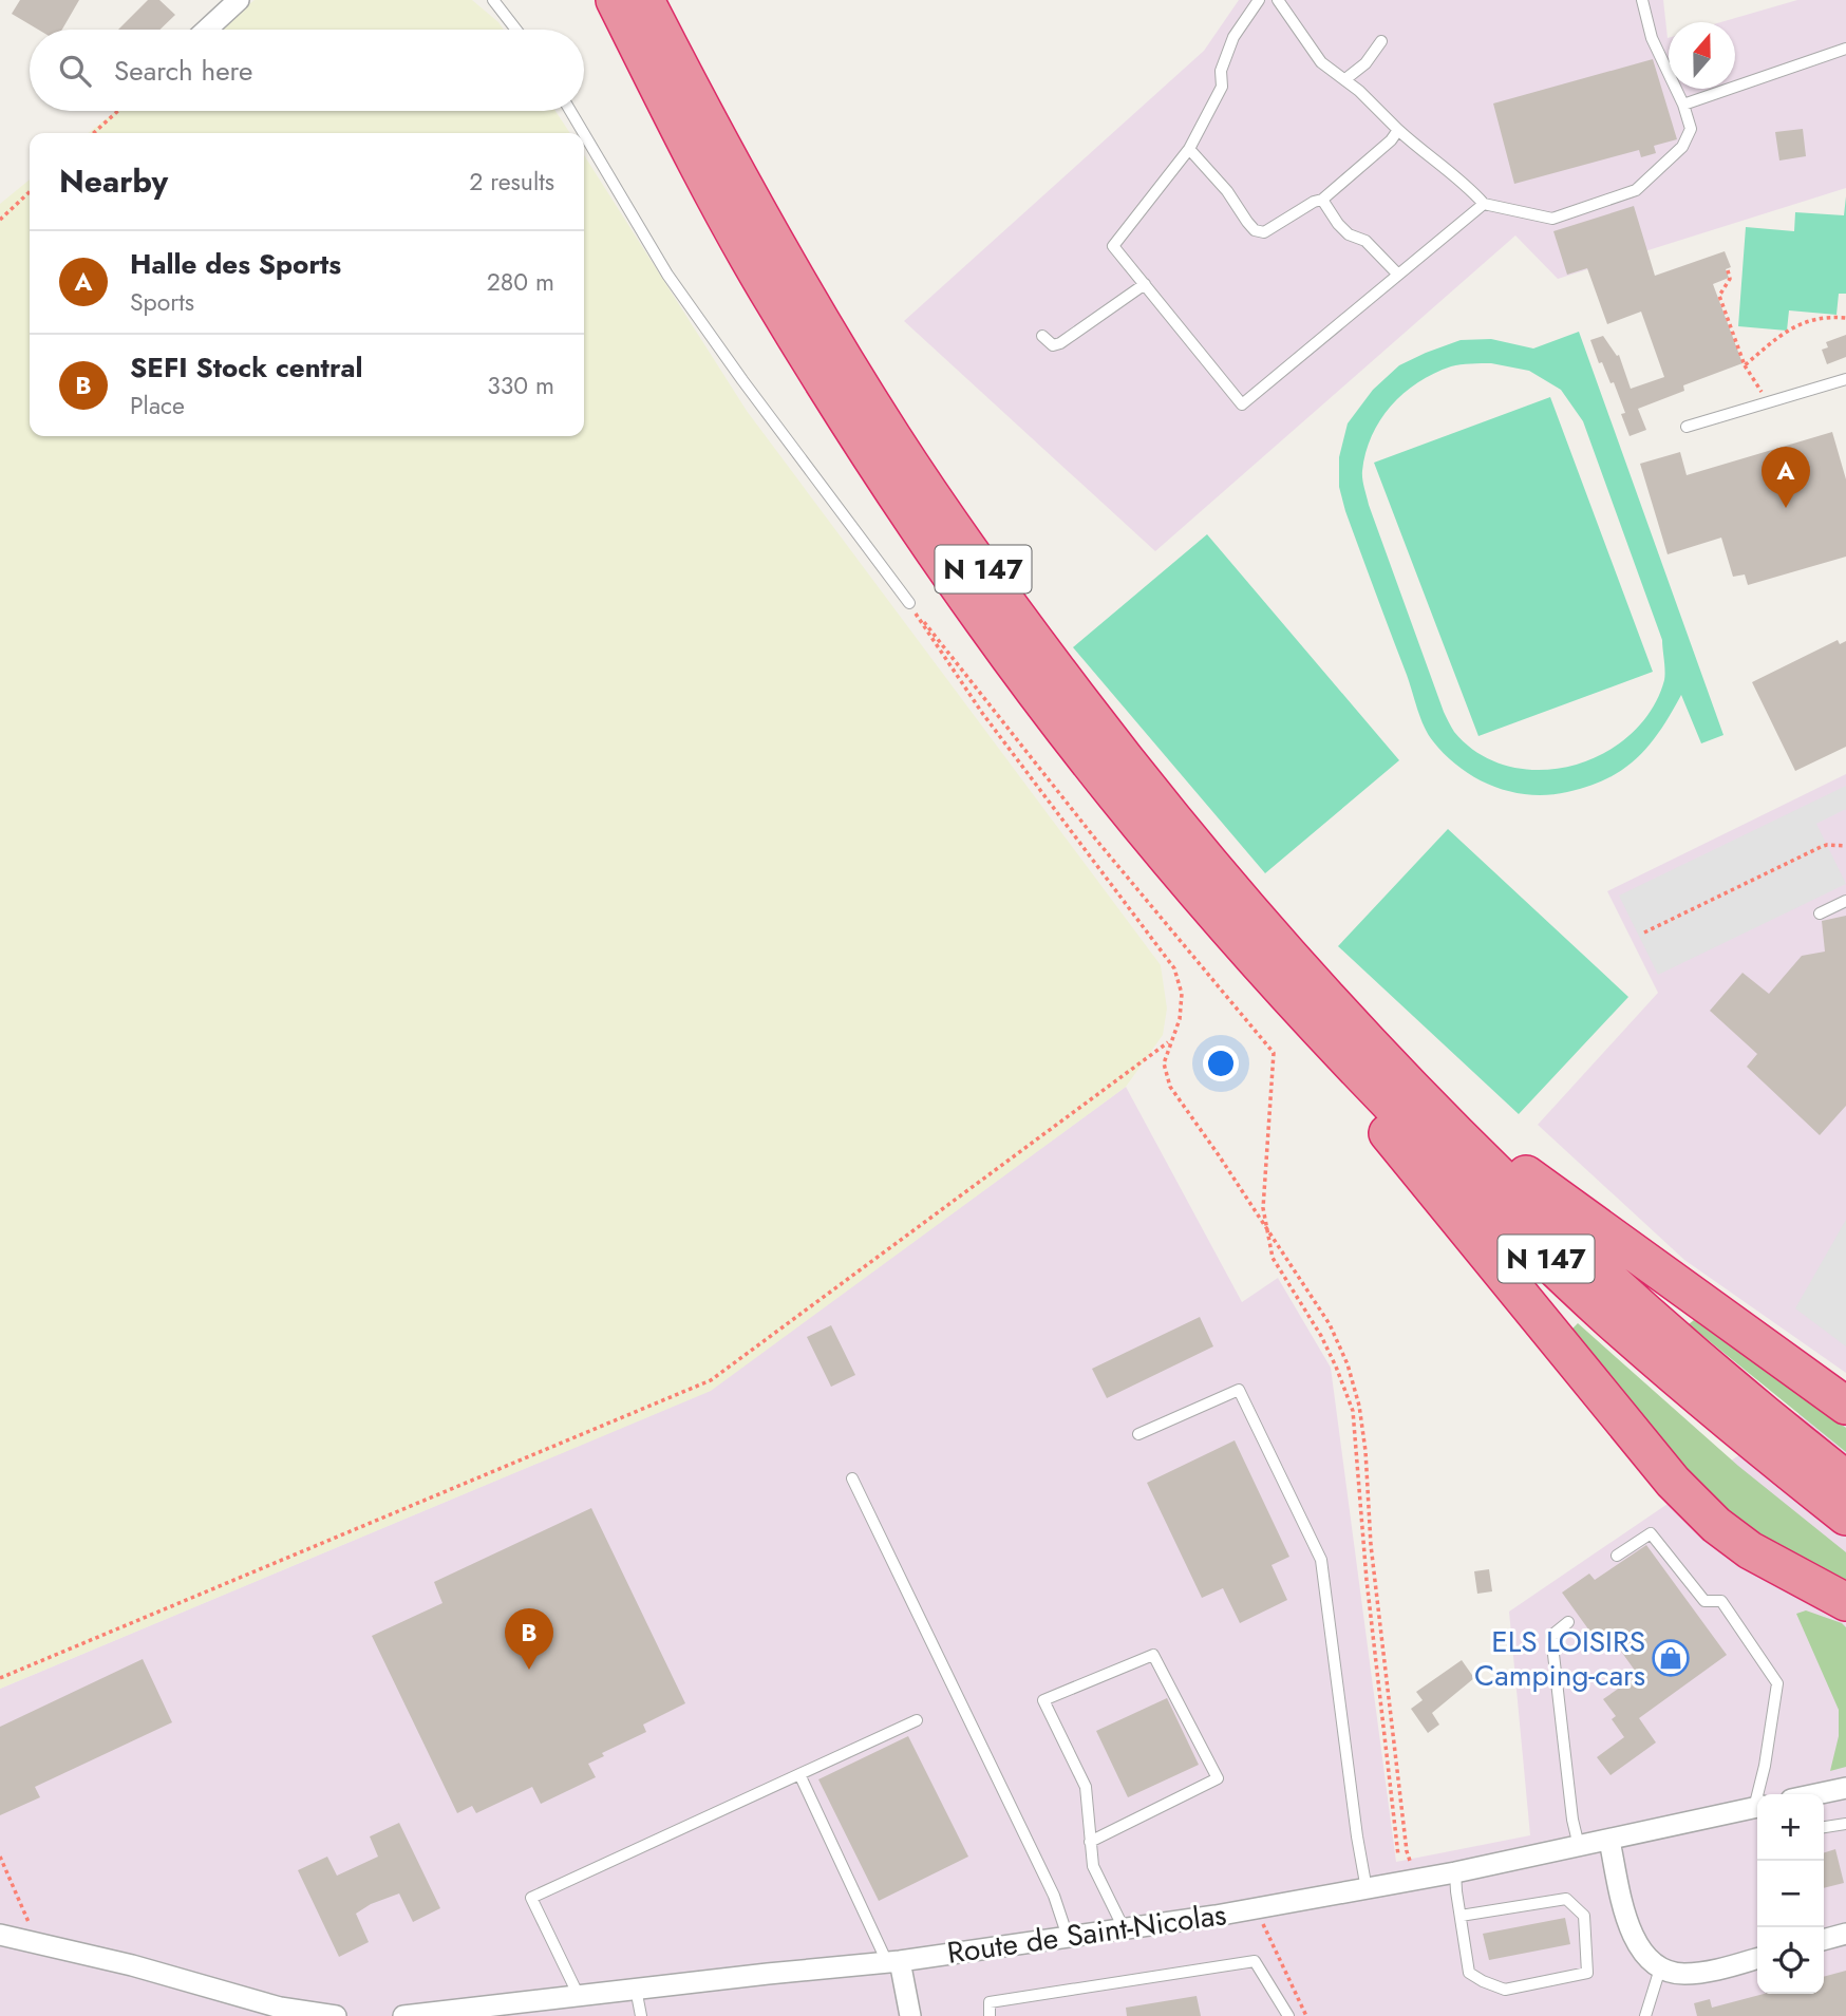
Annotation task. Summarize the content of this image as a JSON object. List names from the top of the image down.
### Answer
{
  "streets": {
    "highway": ["N 147"],
    "street": ["Route de Saint-Nicolas"]
  },
  "places": {
    "shop": ["ELS LOISIRS Camping-cars"]
  },
  "north": "top",
  "page": {
    "search": "Search here",
    "heading": ["Nearby", "2 results"],
    "list": [
      {
        "mark": "A",
        "name": "Halle des Sports",
        "note": "Sports",
        "value": "280 m"
      },
      {
        "mark": "B",
        "name": "SEFI Stock central",
        "note": "Place",
        "value": "330 m"
      }
    ],
    "pins": ["A", "B"],
    "map_buttons": ["+", "−"]
  }
}
